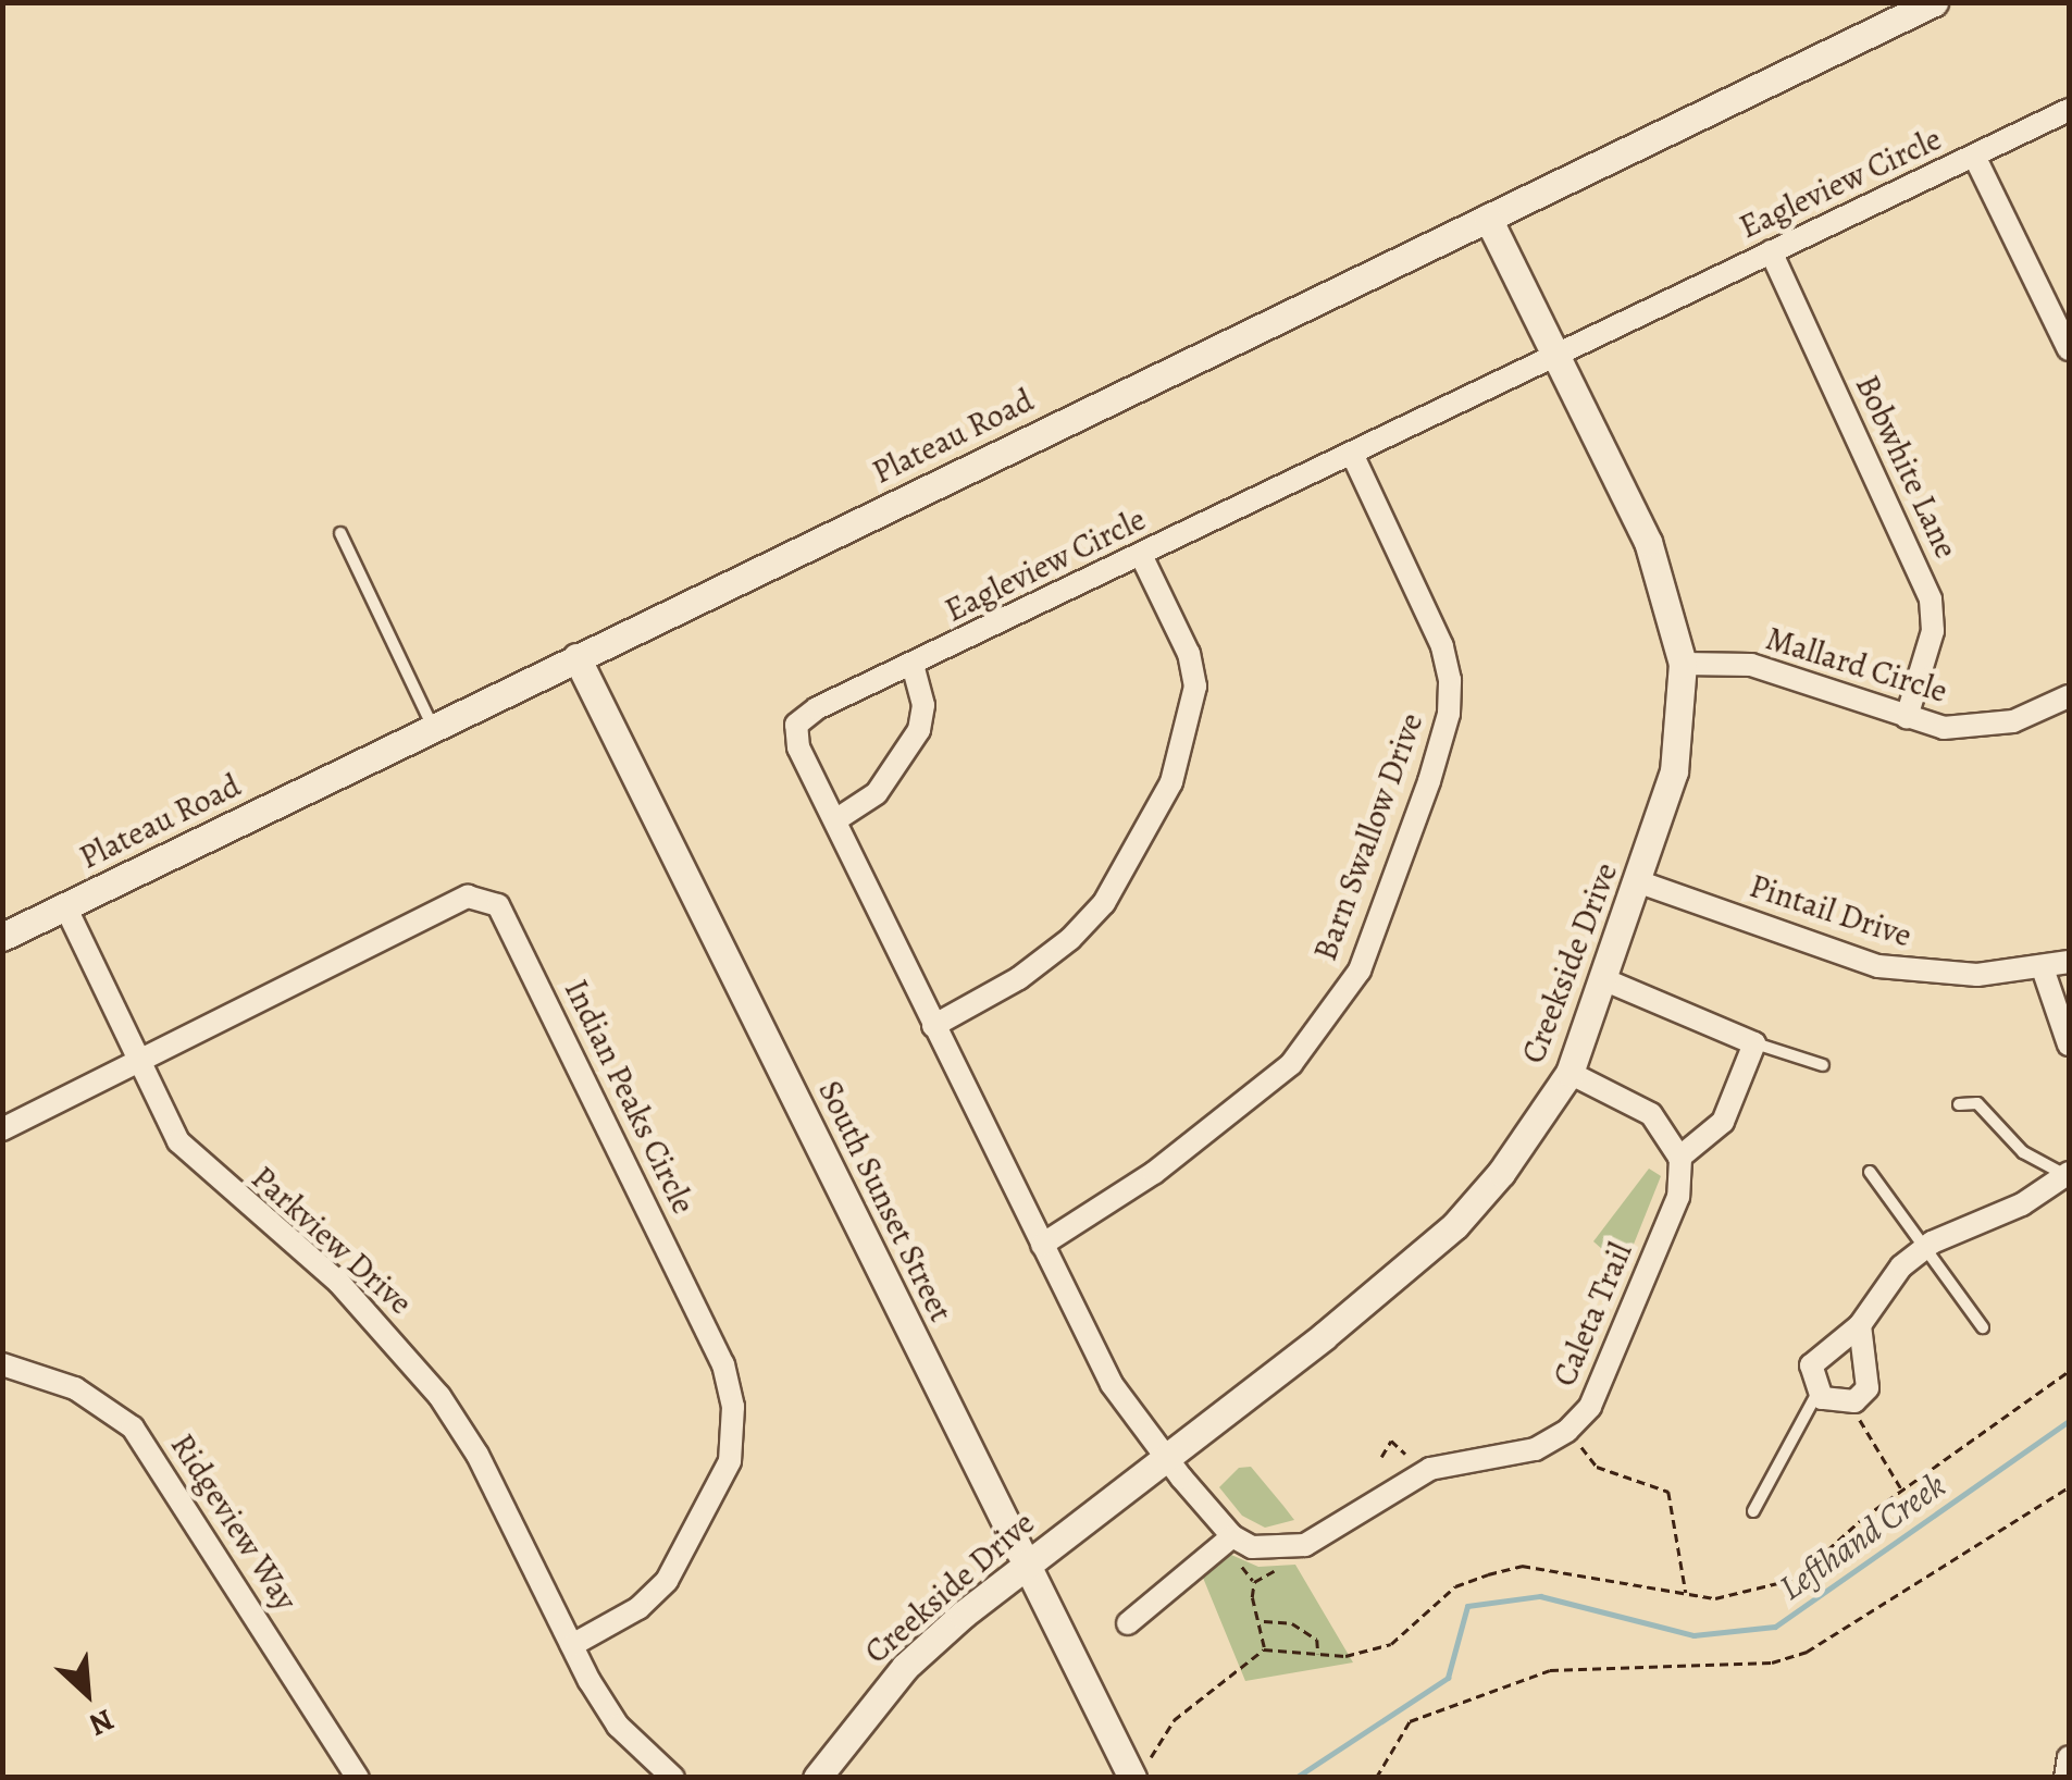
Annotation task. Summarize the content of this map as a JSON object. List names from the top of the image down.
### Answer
{
  "streets": {
    "street": [
      "Eagleview Circle",
      "Plateau Road",
      "Bobwhite Lane",
      "Mallard Circle",
      "Barn Swallow Drive",
      "Pintail Drive",
      "Creekside Drive",
      "Indian Peaks Circle",
      "South Sunset Street",
      "Parkview Drive",
      "Caleta Trail",
      "Ridgeview Way"
    ]
  },
  "crossings": [
    ["Eagleview Circle", "Bobwhite Lane"],
    ["Eagleview Circle", "Barn Swallow Drive"],
    ["Eagleview Circle", "Creekside Drive"],
    ["Plateau Road", "Creekside Drive"],
    ["Plateau Road", "South Sunset Street"],
    ["Plateau Road", "Parkview Drive"],
    ["Bobwhite Lane", "Mallard Circle"],
    ["Mallard Circle", "Creekside Drive"],
    ["Pintail Drive", "Creekside Drive"],
    ["Creekside Drive", "South Sunset Street"],
    ["Indian Peaks Circle", "Parkview Drive"]
  ],
  "water": ["Lefthand Creek"],
  "north": "bottom right"
}
